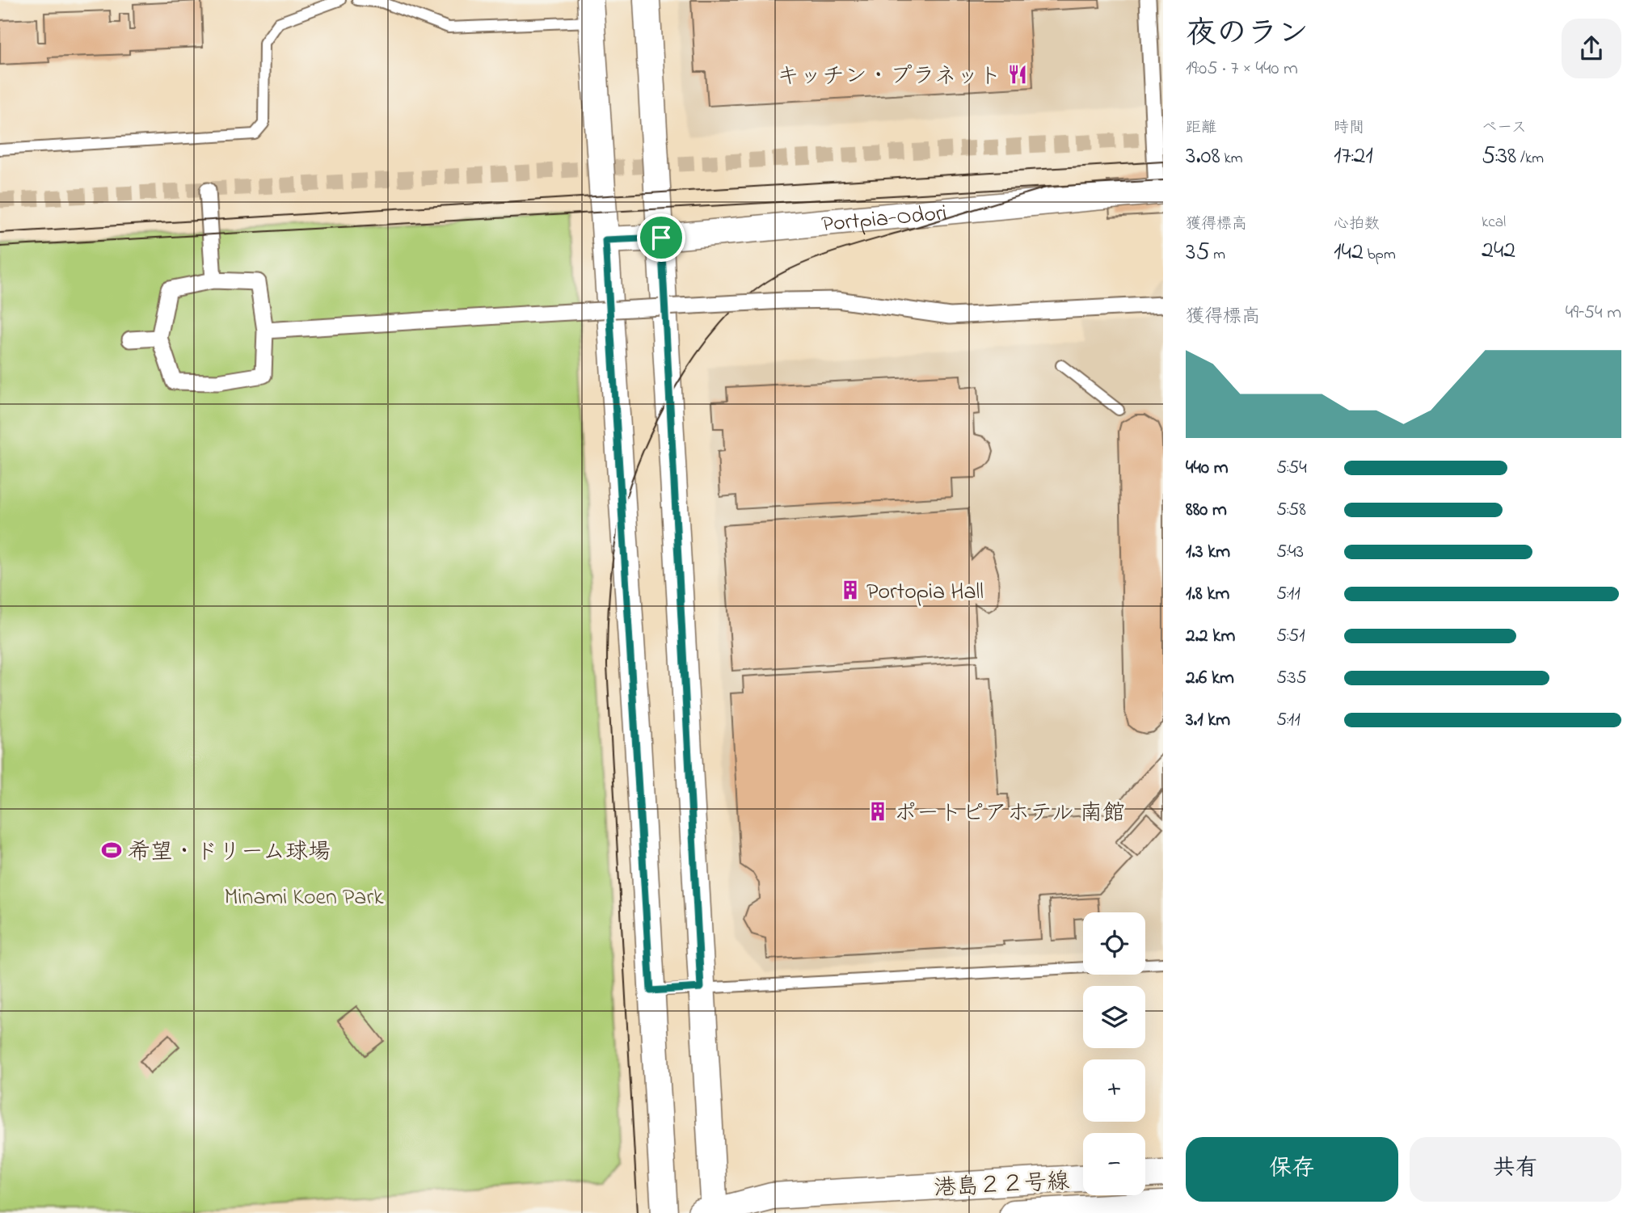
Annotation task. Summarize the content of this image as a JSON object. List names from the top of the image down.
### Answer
{
  "streets": {
    "street": ["Portpia-Odori", "港島２２号線"]
  },
  "parks": ["Minami Koen Park"],
  "places": {
    "restaurant": ["キッチン・プラネット"],
    "building": ["Portopia Hall", "ポートピアホテル 南館"],
    "sports": ["希望・ドリーム球場"]
  },
  "page": {
    "heading": ["夜のラン", "19:05 · 7 × 440 m"],
    "stats": [
      ["距離", "3.08 km"],
      ["時間", "17:21"],
      ["ペース", "5:38 /km"],
      ["獲得標高", "35 m"],
      ["心拍数", "142 bpm"],
      ["kcal", "242"]
    ],
    "chart": ["獲得標高", "49–54 m"],
    "list": [
      {
        "name": "440 m",
        "note": "5:54"
      },
      {
        "name": "880 m",
        "note": "5:58"
      },
      {
        "name": "1.3 km",
        "note": "5:43"
      },
      {
        "name": "1.8 km",
        "note": "5:11"
      },
      {
        "name": "2.2 km",
        "note": "5:51"
      },
      {
        "name": "2.6 km",
        "note": "5:35"
      },
      {
        "name": "3.1 km",
        "note": "5:11"
      }
    ],
    "map_buttons": ["+", "−"],
    "buttons": ["保存", "共有"]
  }
}
